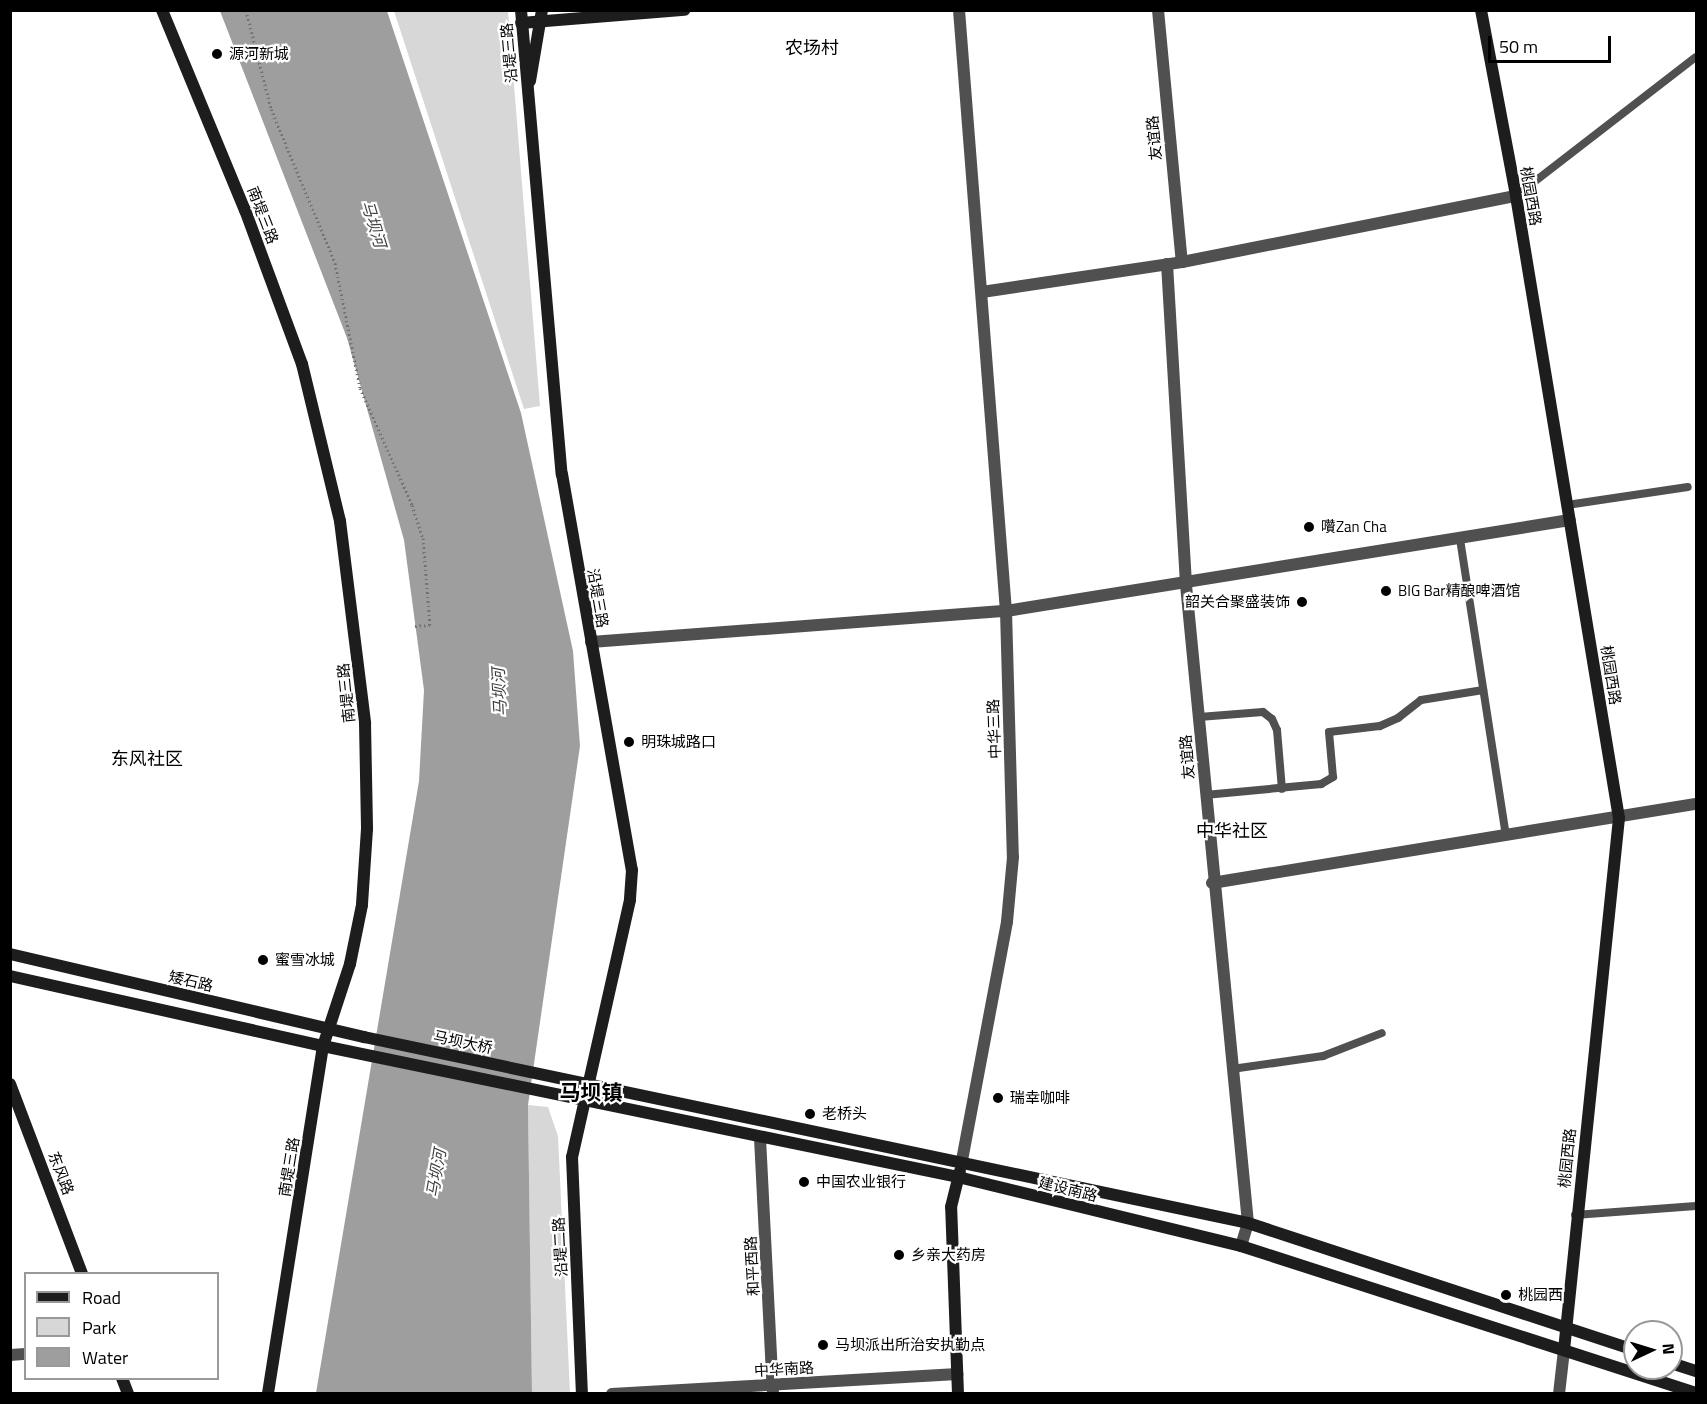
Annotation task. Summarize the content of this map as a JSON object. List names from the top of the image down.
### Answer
{
  "streets": {
    "main road": [
      "沿堤三路",
      "桃园西路",
      "南堤三路",
      "矮石路",
      "马坝大桥",
      "东风路",
      "建设南路",
      "沿堤二路"
    ],
    "street": [
      "友谊路",
      "中华三路",
      "和平西路",
      "中华南路"
    ]
  },
  "crossings": [
    ["沿堤三路", "建设南路"],
    ["沿堤三路", "沿堤二路"],
    ["友谊路", "建设南路"],
    ["桃园西路", "建设南路"],
    ["南堤三路", "矮石路"],
    ["南堤三路", "建设南路"],
    ["中华三路", "建设南路"],
    ["矮石路", "马坝大桥"],
    ["马坝大桥", "建设南路"],
    ["建设南路", "沿堤二路"],
    ["建设南路", "和平西路"],
    ["和平西路", "中华南路"]
  ],
  "districts": [
    "农场村",
    "东风社区",
    "中华社区",
    "马坝镇"
  ],
  "water": ["马坝河"],
  "places": [
    "源河新城",
    "囋Zan Cha",
    "BIG Bar精酿啤酒馆",
    "韶关合聚盛装饰",
    "明珠城路口",
    "蜜雪冰城",
    "瑞幸咖啡",
    "老桥头",
    "中国农业银行",
    "乡亲大药房",
    "桃园西",
    "马坝派出所治安执勤点"
  ],
  "legend": ["Road", "Park", "Water"],
  "scale_bar": "50 m",
  "north": "right"
}
